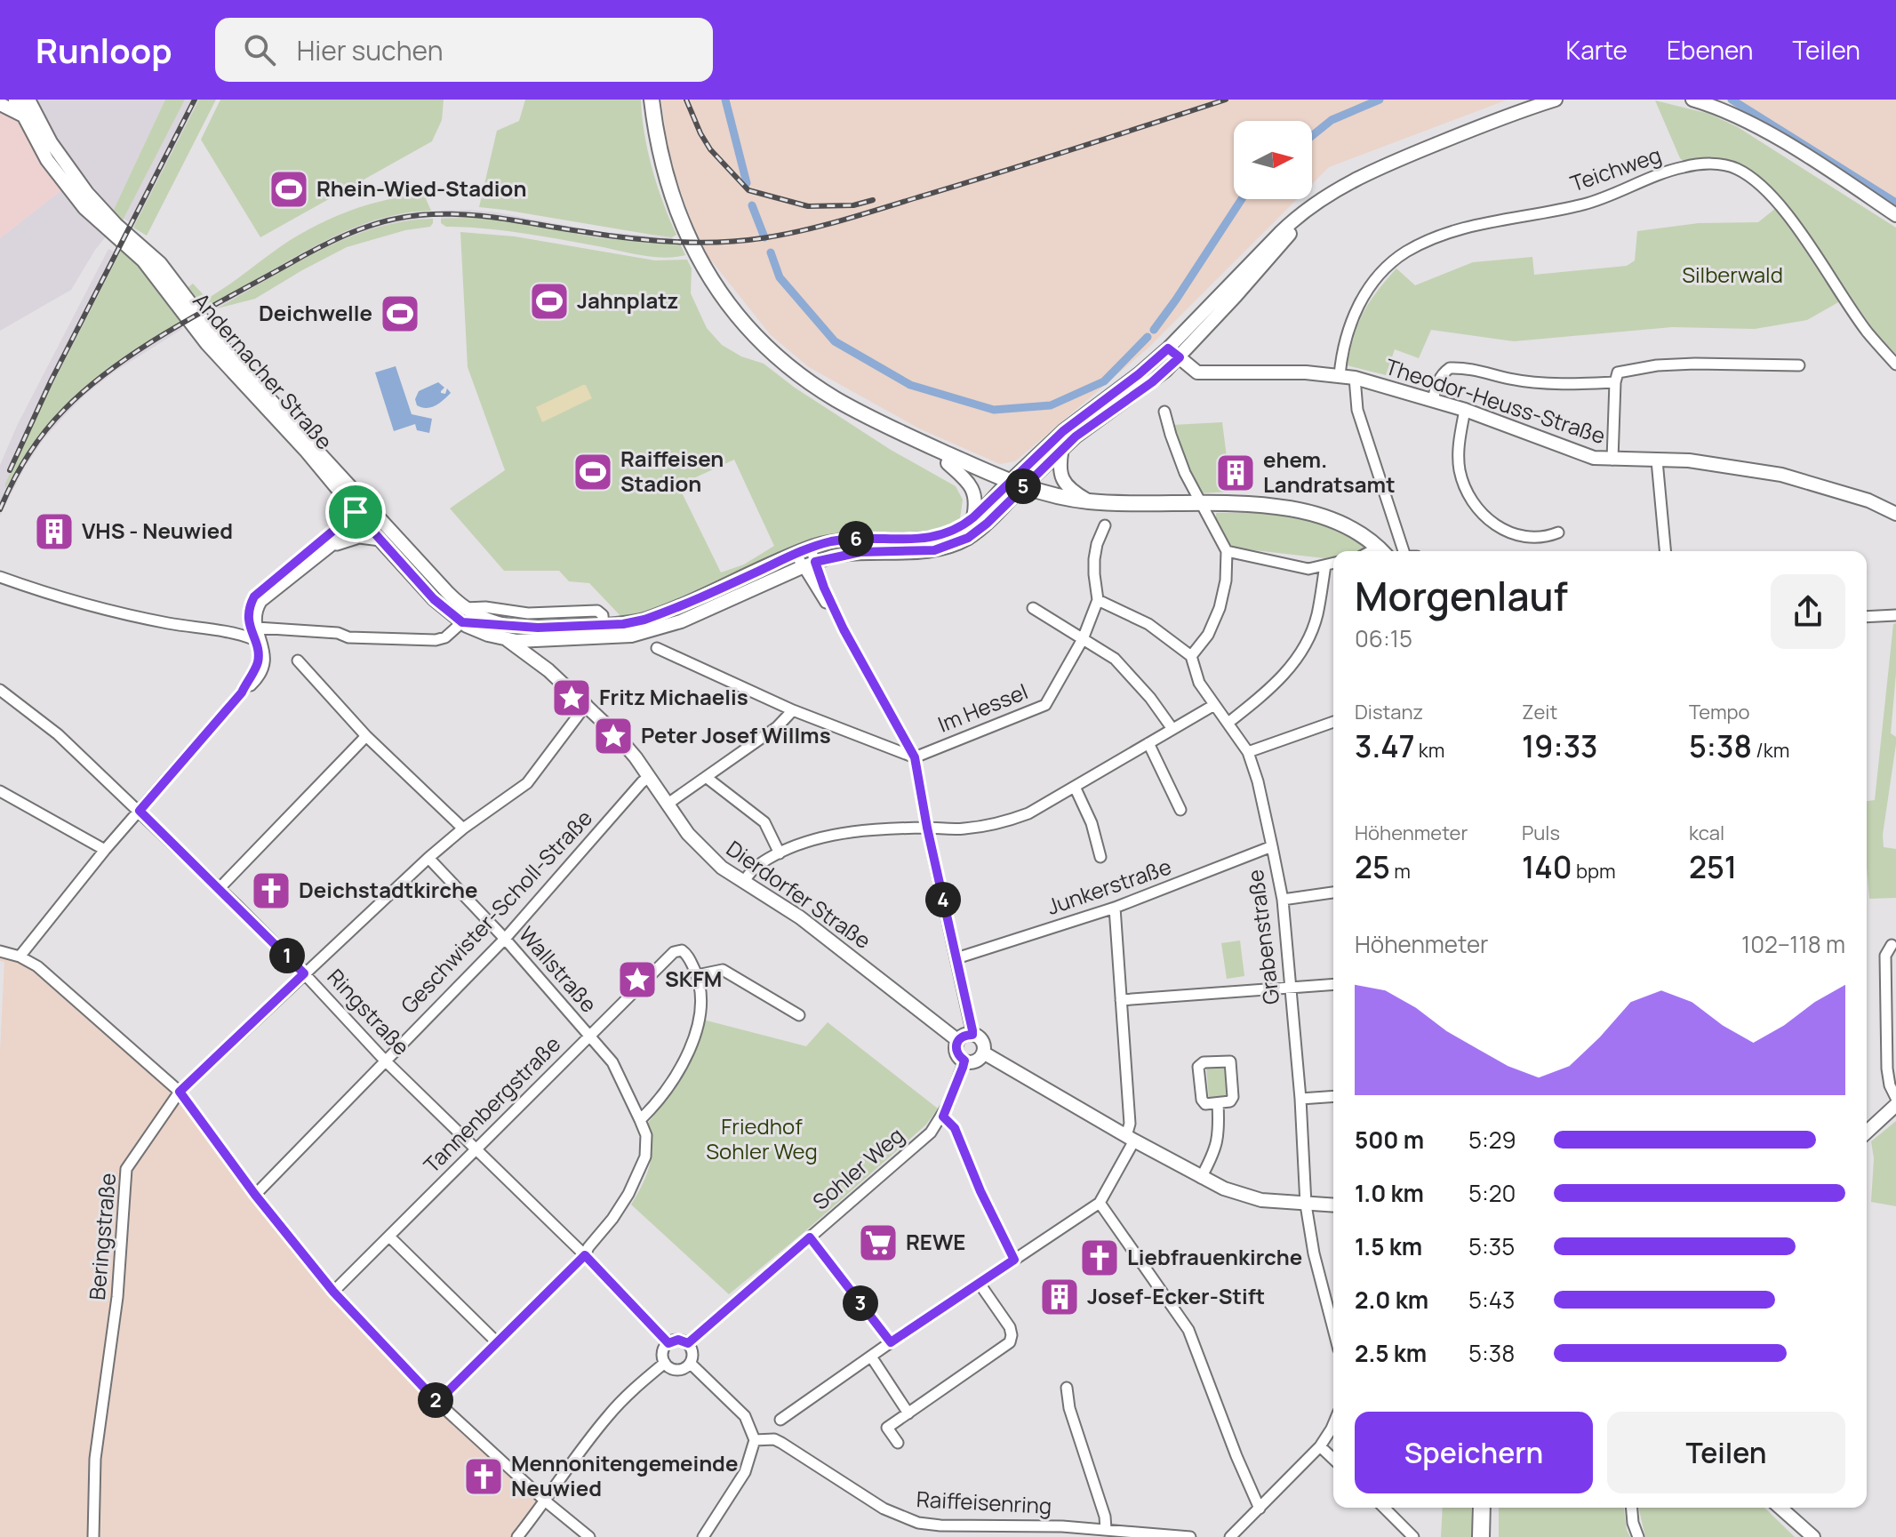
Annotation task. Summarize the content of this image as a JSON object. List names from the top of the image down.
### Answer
{
  "streets": {
    "street": [
      "Teichweg",
      "Andernacher Straße",
      "Theodor-Heuss-Straße",
      "Im Hessel",
      "Junkerstraße",
      "Dierdorfer Straße",
      "Geschwister-Scholl-Straße",
      "Grabenstraße",
      "Wallstraße",
      "Ringstraße",
      "Tannenbergstraße",
      "Sohler Weg",
      "Beringstraße",
      "Raiffeisenring"
    ]
  },
  "crossings": [
    ["Teichweg", "Theodor-Heuss-Straße"],
    ["Andernacher Straße", "Dierdorfer Straße"],
    ["Junkerstraße", "Grabenstraße"],
    ["Dierdorfer Straße", "Geschwister-Scholl-Straße"],
    ["Dierdorfer Straße", "Sohler Weg"],
    ["Dierdorfer Straße", "Beringstraße"],
    ["Geschwister-Scholl-Straße", "Wallstraße"],
    ["Geschwister-Scholl-Straße", "Ringstraße"],
    ["Wallstraße", "Ringstraße"],
    ["Wallstraße", "Tannenbergstraße"],
    ["Wallstraße", "Beringstraße"],
    ["Ringstraße", "Tannenbergstraße"],
    ["Ringstraße", "Sohler Weg"],
    ["Ringstraße", "Beringstraße"]
  ],
  "parks": ["Silberwald", "Friedhof Sohler Weg"],
  "places": {
    "sports": [
      "Rhein-Wied-Stadion",
      "Jahnplatz",
      "Deichwelle",
      "Raiffeisen Stadion"
    ],
    "building": ["ehem. Landratsamt", "VHS - Neuwied", "Josef-Ecker-Stift"],
    "place": ["Fritz Michaelis", "Peter Josef Willms", "SKFM"],
    "church": ["Deichstadtkirche", "Liebfrauenkirche", "Mennonitengemeinde Neuwied"],
    "supermarket": ["REWE"]
  },
  "north": "right",
  "page": {
    "header": "Runloop",
    "search": "Hier suchen",
    "nav": ["Karte", "Ebenen", "Teilen"],
    "pins": [
      "5",
      "6",
      "4",
      "1",
      "3",
      "2"
    ],
    "heading": ["Morgenlauf", "06:15"],
    "stats": [
      ["Distanz", "3.47 km"],
      ["Zeit", "19:33"],
      ["Tempo", "5:38 /km"],
      ["Höhenmeter", "25 m"],
      ["Puls", "140 bpm"],
      ["kcal", "251"]
    ],
    "chart": ["Höhenmeter", "102–118 m"],
    "list": [
      {
        "name": "500 m",
        "note": "5:29"
      },
      {
        "name": "1.0 km",
        "note": "5:20"
      },
      {
        "name": "1.5 km",
        "note": "5:35"
      },
      {
        "name": "2.0 km",
        "note": "5:43"
      },
      {
        "name": "2.5 km",
        "note": "5:38"
      }
    ],
    "buttons": ["Speichern", "Teilen"]
  }
}
